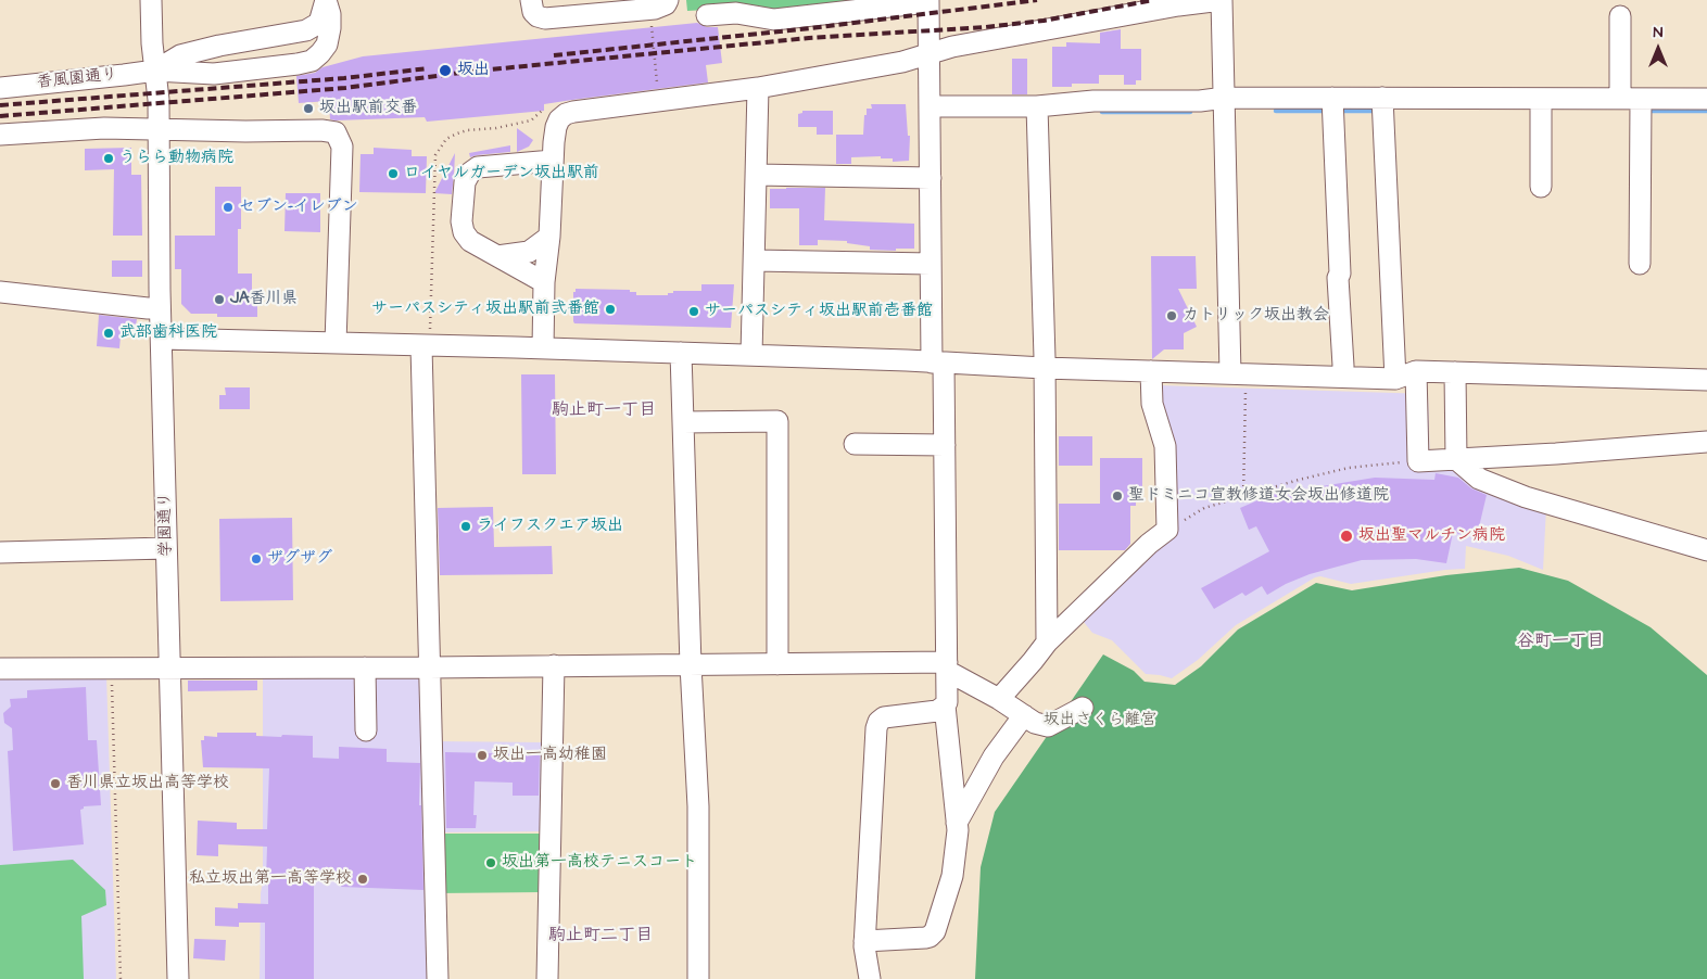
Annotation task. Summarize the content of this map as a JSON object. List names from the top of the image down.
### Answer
{
  "streets": {
    "street": ["香風園通り", "学園通り"]
  },
  "crossings": [
    ["香風園通り", "学園通り"]
  ],
  "districts": ["駒止町一丁目", "谷町一丁目", "駒止町二丁目"],
  "parks": ["坂出さくら離宮"],
  "places": [
    "坂出",
    "坂出駅前交番",
    "うらら動物病院",
    "ロイヤルガーデン坂出駅前",
    "セブン-イレブン",
    "JA香川県",
    "サーパスシティ坂出駅前弐番館",
    "サーパスシティ坂出駅前壱番館",
    "カトリック坂出教会",
    "武部歯科医院",
    "聖ドミニコ宣教修道女会坂出修道院",
    "ライフスクエア坂出",
    "坂出聖マルチン病院",
    "ザグザグ",
    "坂出一高幼稚園",
    "香川県立坂出高等学校",
    "坂出第一高校テニスコート",
    "私立坂出第一高等学校"
  ],
  "north": "top"
}
